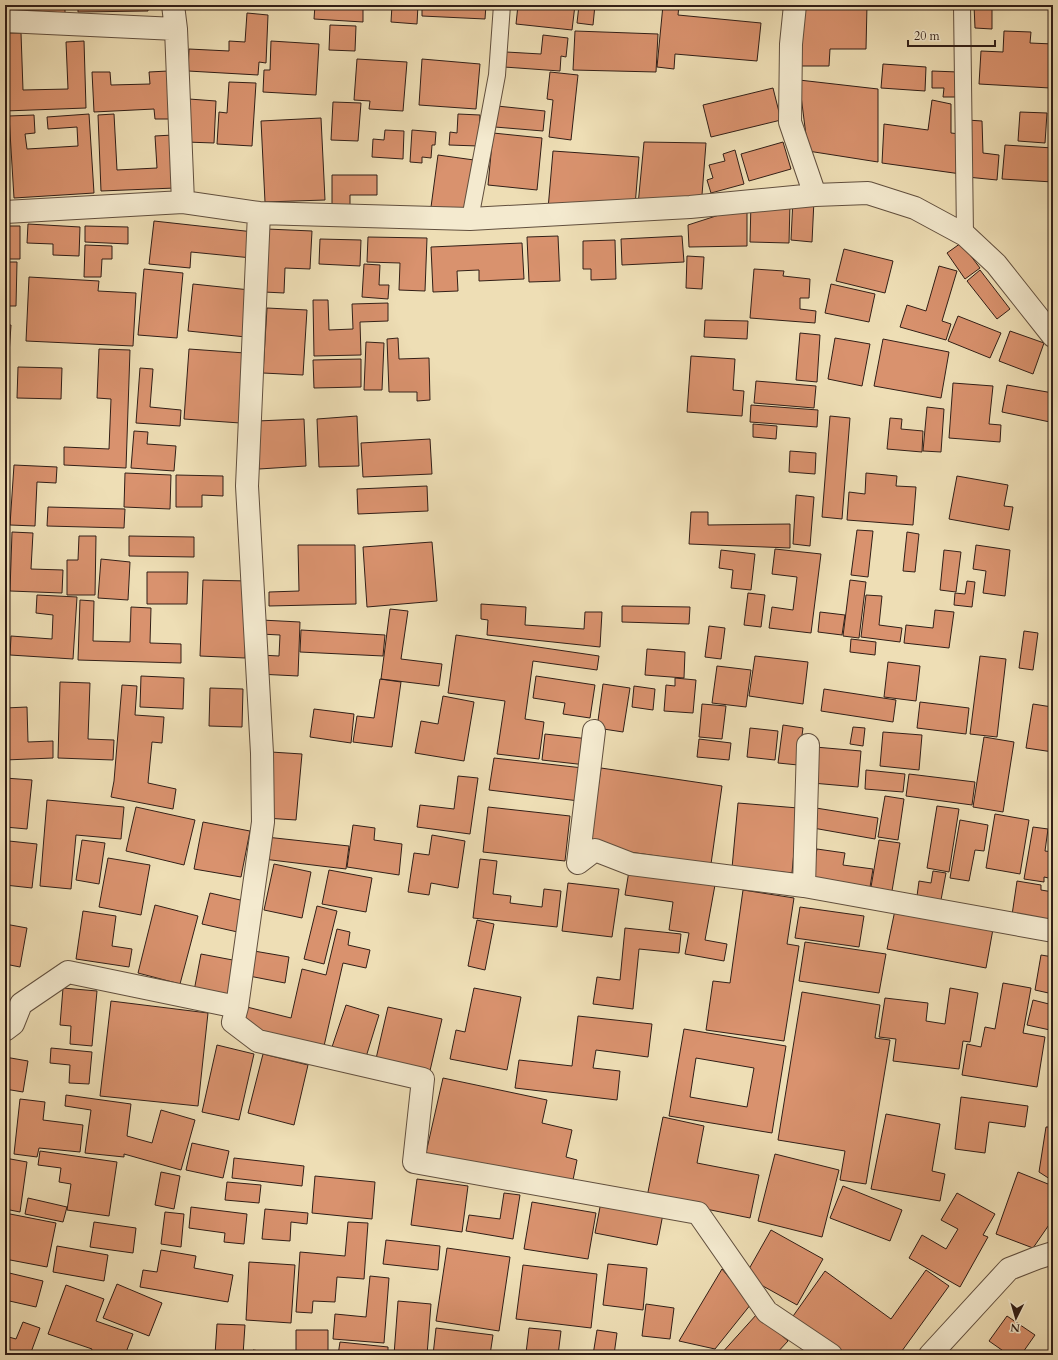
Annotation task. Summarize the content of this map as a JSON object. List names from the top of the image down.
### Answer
{
  "scale_bar": "20 m",
  "north": "bottom"
}
